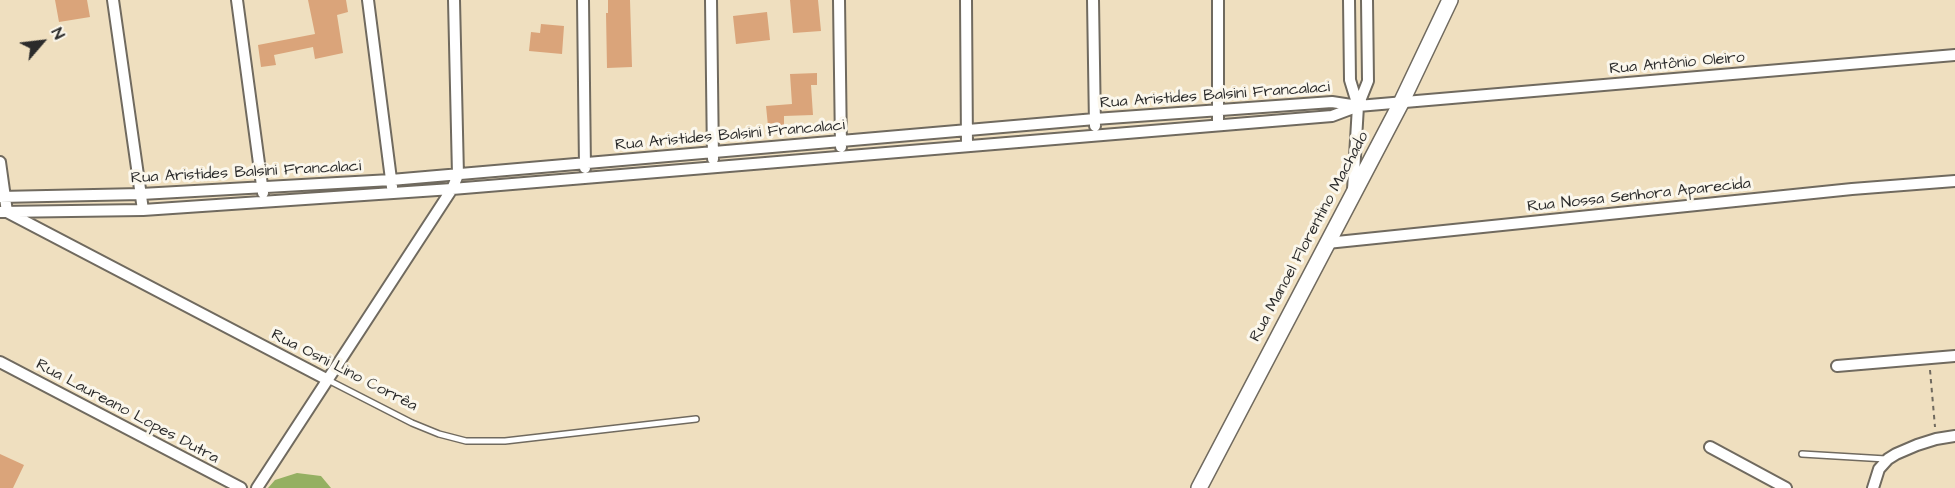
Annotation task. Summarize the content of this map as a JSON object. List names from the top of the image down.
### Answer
{
  "streets": {
    "main road": ["Rua Manoel Florentino Machado"],
    "street": [
      "Rua Antônio Oleiro",
      "Rua Aristides Balsini Francalaci",
      "Rua Nossa Senhora Aparecida",
      "Rua Osni Lino Corrêa",
      "Rua Laureano Lopes Dutra"
    ]
  },
  "crossings": [
    ["Rua Antônio Oleiro", "Rua Aristides Balsini Francalaci"],
    ["Rua Antônio Oleiro", "Rua Manoel Florentino Machado"],
    ["Rua Aristides Balsini Francalaci", "Rua Osni Lino Corrêa"],
    ["Rua Nossa Senhora Aparecida", "Rua Manoel Florentino Machado"]
  ],
  "north": "top right"
}
